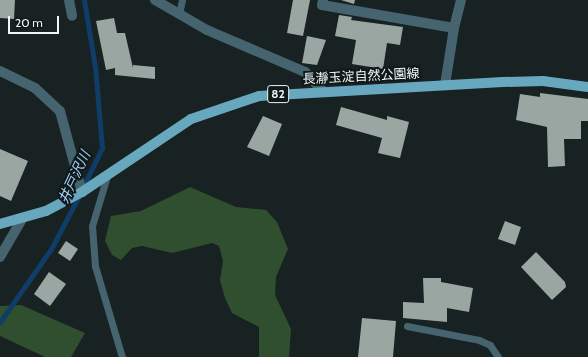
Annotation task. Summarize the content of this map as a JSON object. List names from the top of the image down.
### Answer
{
  "streets": {
    "main road": ["長瀞玉淀自然公園線", "82"]
  },
  "water": ["井戸沢川"],
  "scale_bar": "20 m"
}
